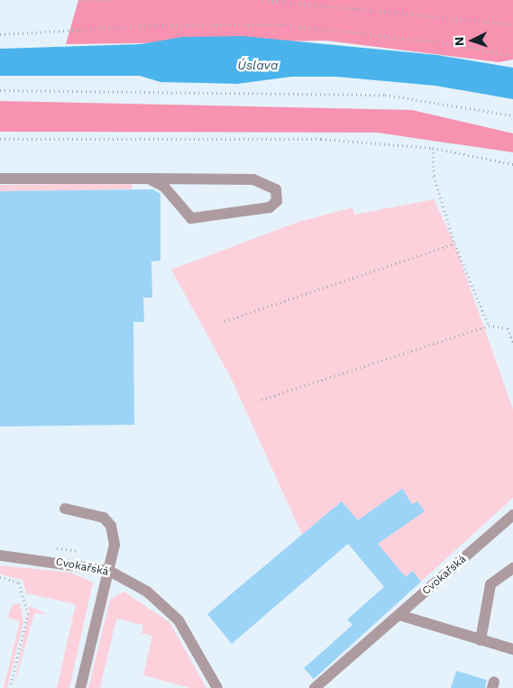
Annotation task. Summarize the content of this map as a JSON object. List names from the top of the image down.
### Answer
{
  "streets": {
    "street": ["Cvokařská"]
  },
  "water": ["Úslava"],
  "north": "left"
}
